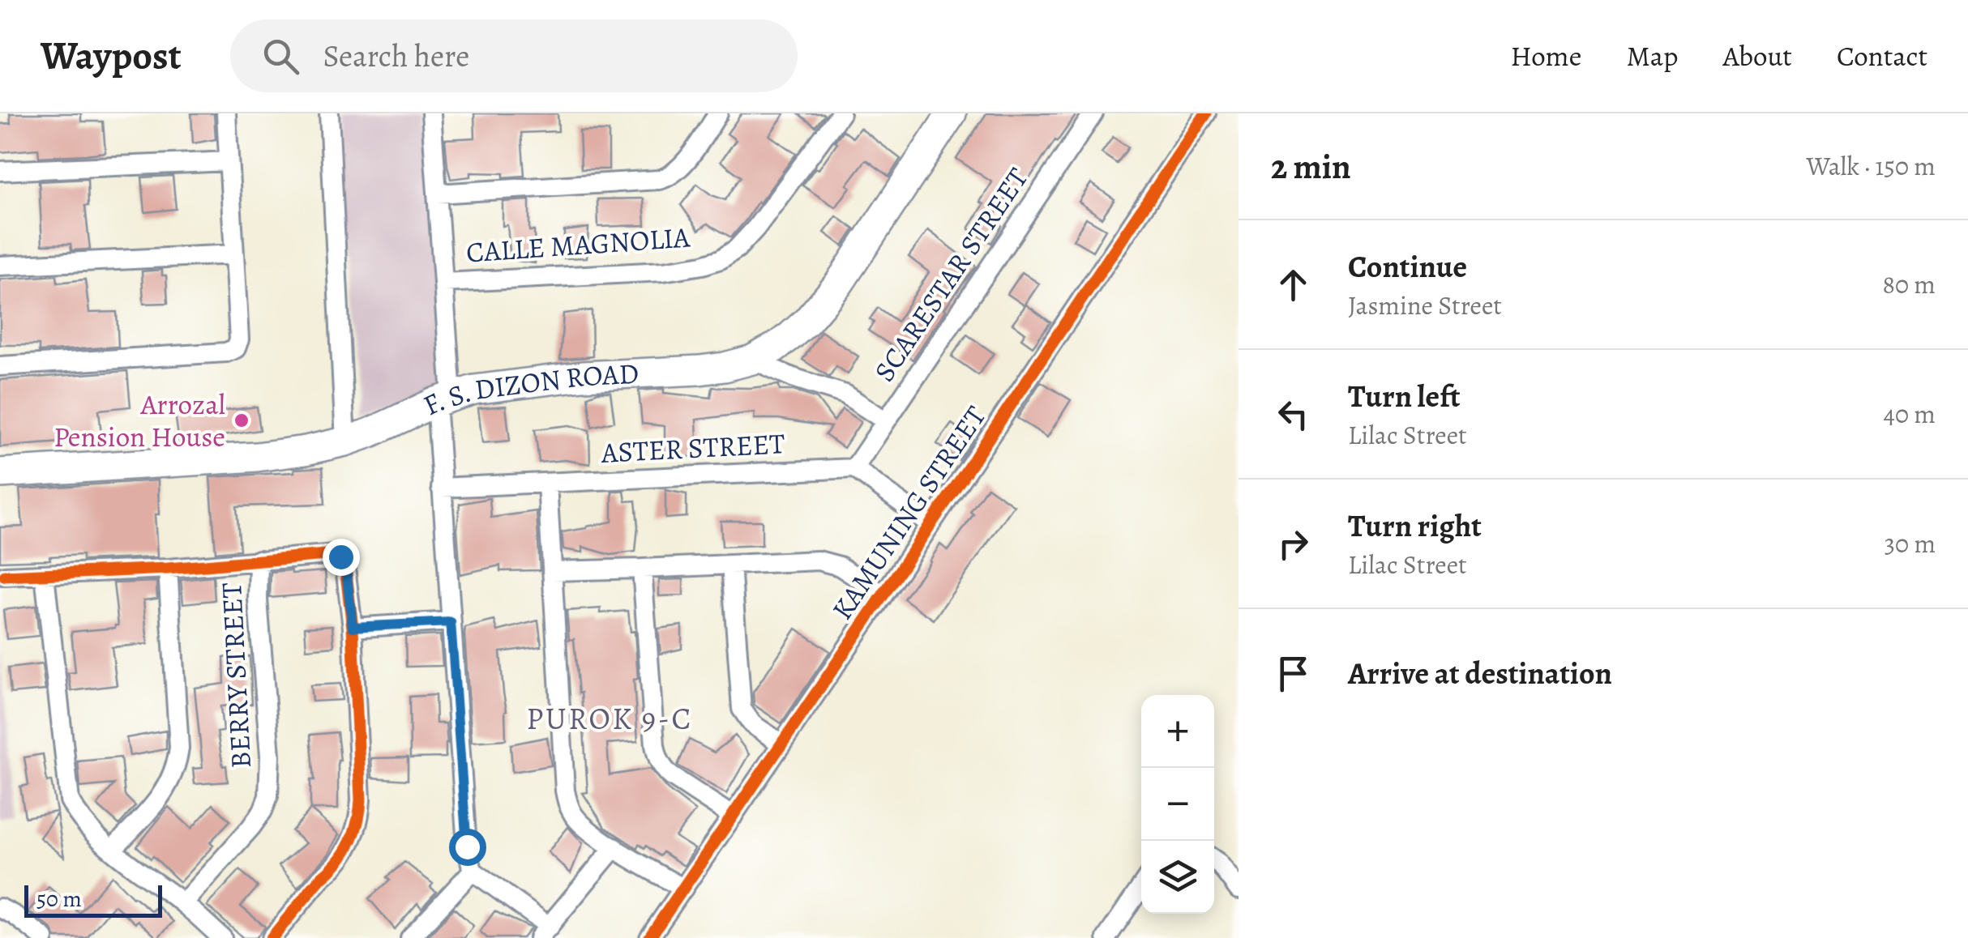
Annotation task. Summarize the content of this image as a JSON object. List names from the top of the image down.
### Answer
{
  "streets": {
    "main road": ["F. S. DIZON ROAD"],
    "street": [
      "CALLE MAGNOLIA",
      "SCARESTAR STREET",
      "ASTER STREET",
      "KAMUNING STREET",
      "BERRY STREET"
    ]
  },
  "crossings": [
    ["SCARESTAR STREET", "ASTER STREET"]
  ],
  "districts": ["PUROK 9-C"],
  "places": ["Arrozal Pension House"],
  "scale_bar": "50 m",
  "page": {
    "header": "Waypost",
    "search": "Search here",
    "nav": [
      "Home",
      "Map",
      "About",
      "Contact"
    ],
    "heading": ["2 min", "Walk · 150 m"],
    "list": [
      ["Continue", "Jasmine Street", "80 m"],
      ["Turn left", "Lilac Street", "40 m"],
      ["Turn right", "Lilac Street", "30 m"],
      "Arrive at destination"
    ],
    "map_buttons": ["+", "−"],
    "scale": "50 m"
  }
}
